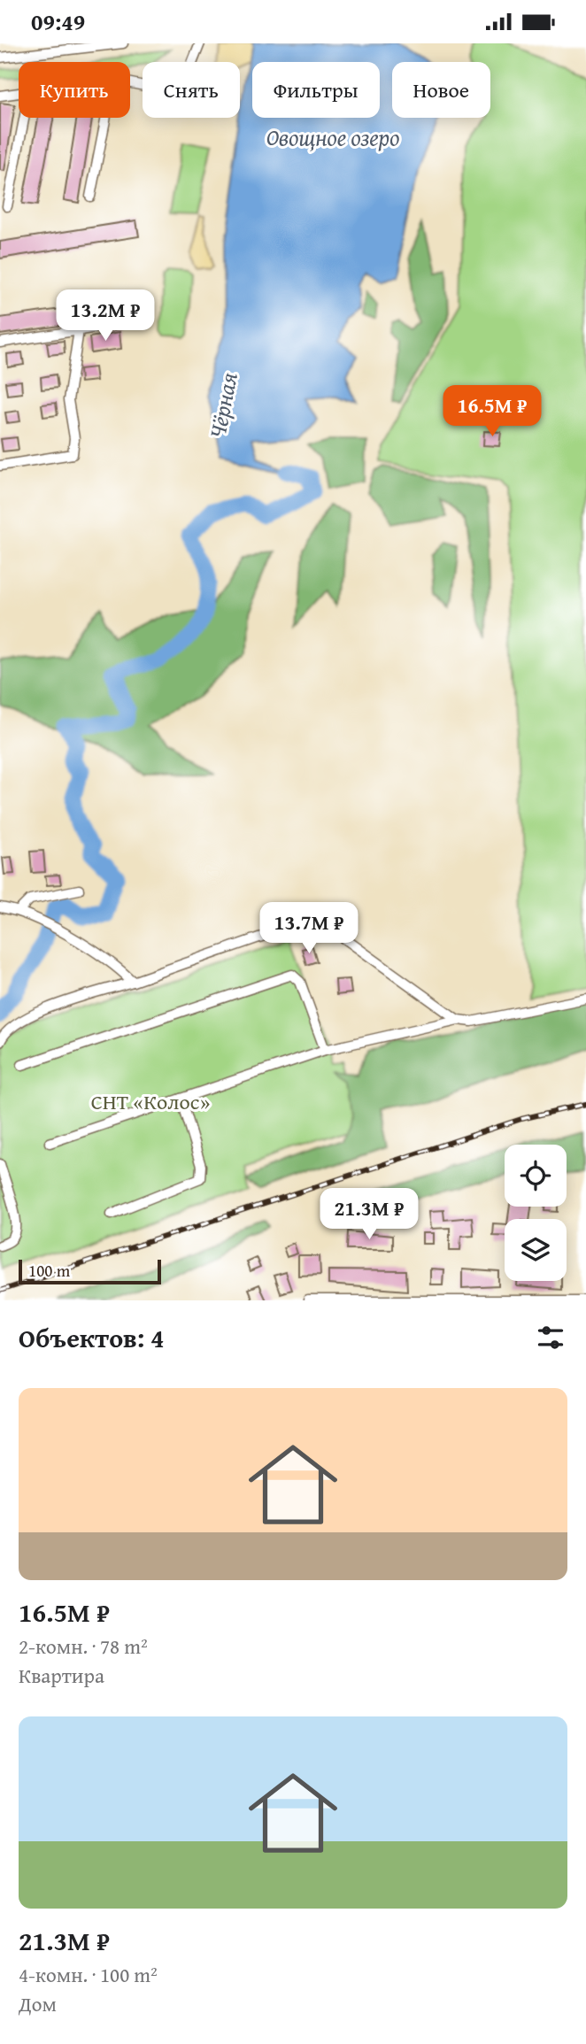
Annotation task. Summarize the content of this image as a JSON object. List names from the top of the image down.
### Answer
{
  "water": ["Овощное озеро", "Чёрная"],
  "parks": ["СНТ «Колос»"],
  "scale_bar": "100 m",
  "page": {
    "status": "09:49",
    "chip": [
      "Купить",
      "Снять",
      "Фильтры",
      "Новое"
    ],
    "price": [
      "13.2M ₽",
      "16.5M ₽",
      "13.7M ₽",
      "21.3M ₽"
    ],
    "scale": "100 m",
    "heading": "Объектов: 4",
    "list": [
      {
        "name": "16.5M ₽",
        "note": "2-комн. · 78 m² · Квартира"
      },
      {
        "name": "21.3M ₽",
        "note": "4-комн. · 100 m² · Дом"
      }
    ]
  }
}
